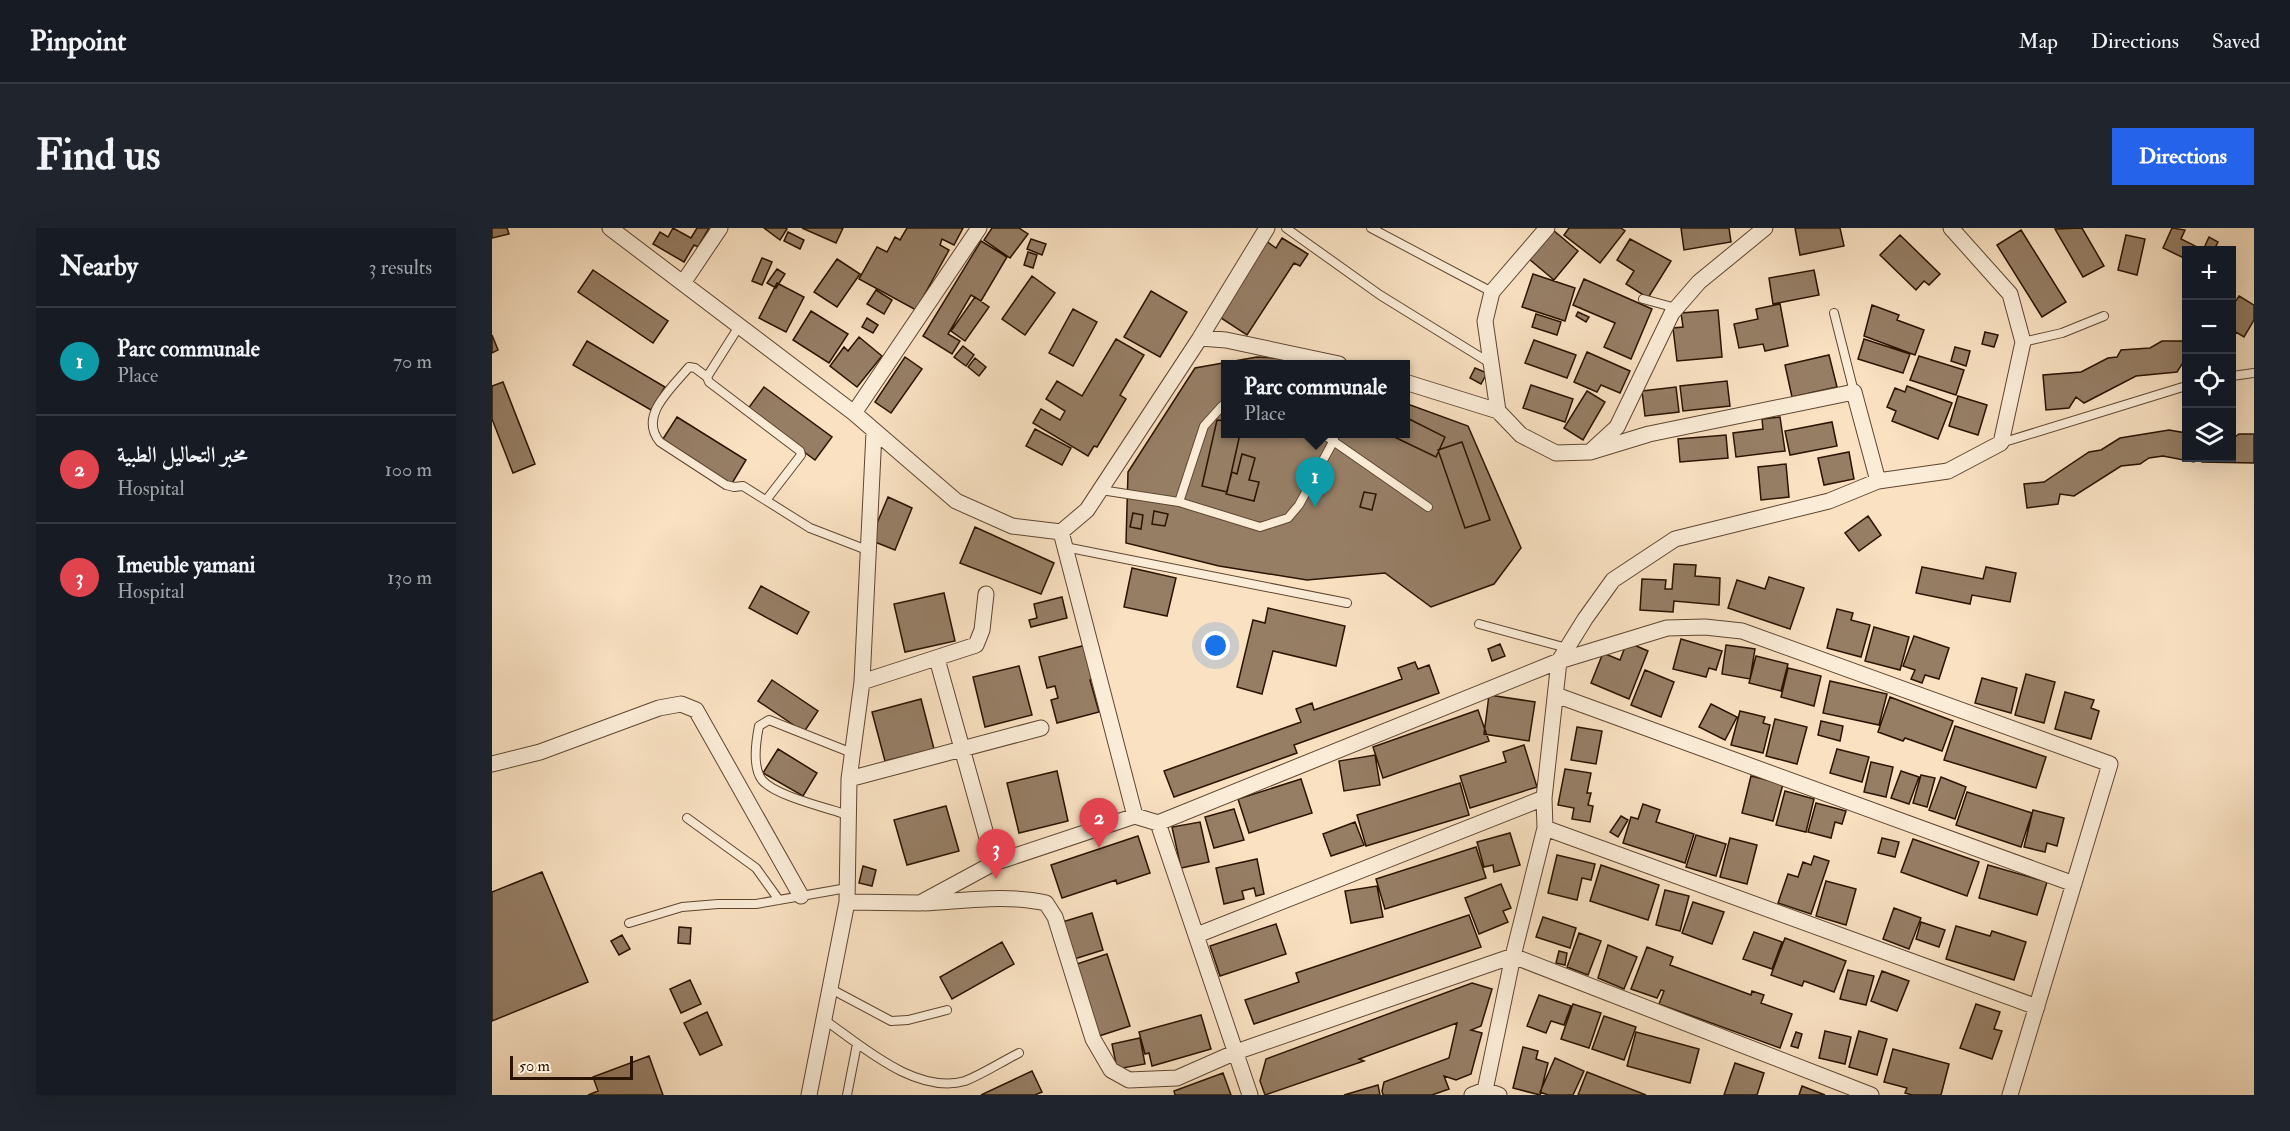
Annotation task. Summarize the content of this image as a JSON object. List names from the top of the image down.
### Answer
{
  "scale_bar": "50 m",
  "page": {
    "header": "Pinpoint",
    "nav": ["Map", "Directions", "Saved"],
    "buttons": "Directions",
    "title": "Find us",
    "heading": ["Nearby", "3 results"],
    "map_buttons": ["+", "−"],
    "list": [
      {
        "mark": "1",
        "name": "Parc communale",
        "note": "Place",
        "value": "70 m"
      },
      {
        "mark": "2",
        "name": "مخبر التحاليل الطبية",
        "note": "Hospital",
        "value": "100 m"
      },
      {
        "mark": "3",
        "name": "Imeuble yamani",
        "note": "Hospital",
        "value": "130 m"
      }
    ],
    "popup": ["Parc communale", "Place"],
    "pins": ["1", "2", "3"],
    "scale": "50 m"
  }
}
